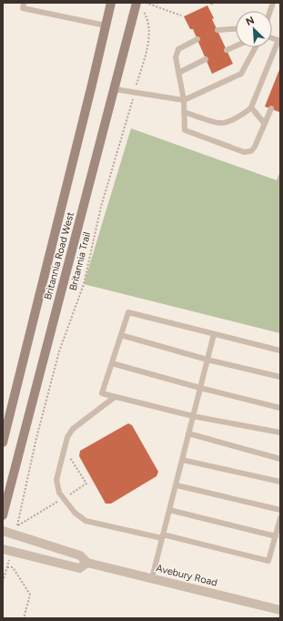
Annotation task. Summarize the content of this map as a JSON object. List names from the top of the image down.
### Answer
{
  "streets": {
    "main road": ["Britannia Road West"],
    "street": ["Avebury Road"],
    "path": ["Britannia Trail"]
  },
  "crossings": [
    ["Britannia Road West", "Britannia Trail"]
  ],
  "north": "top left"
}
